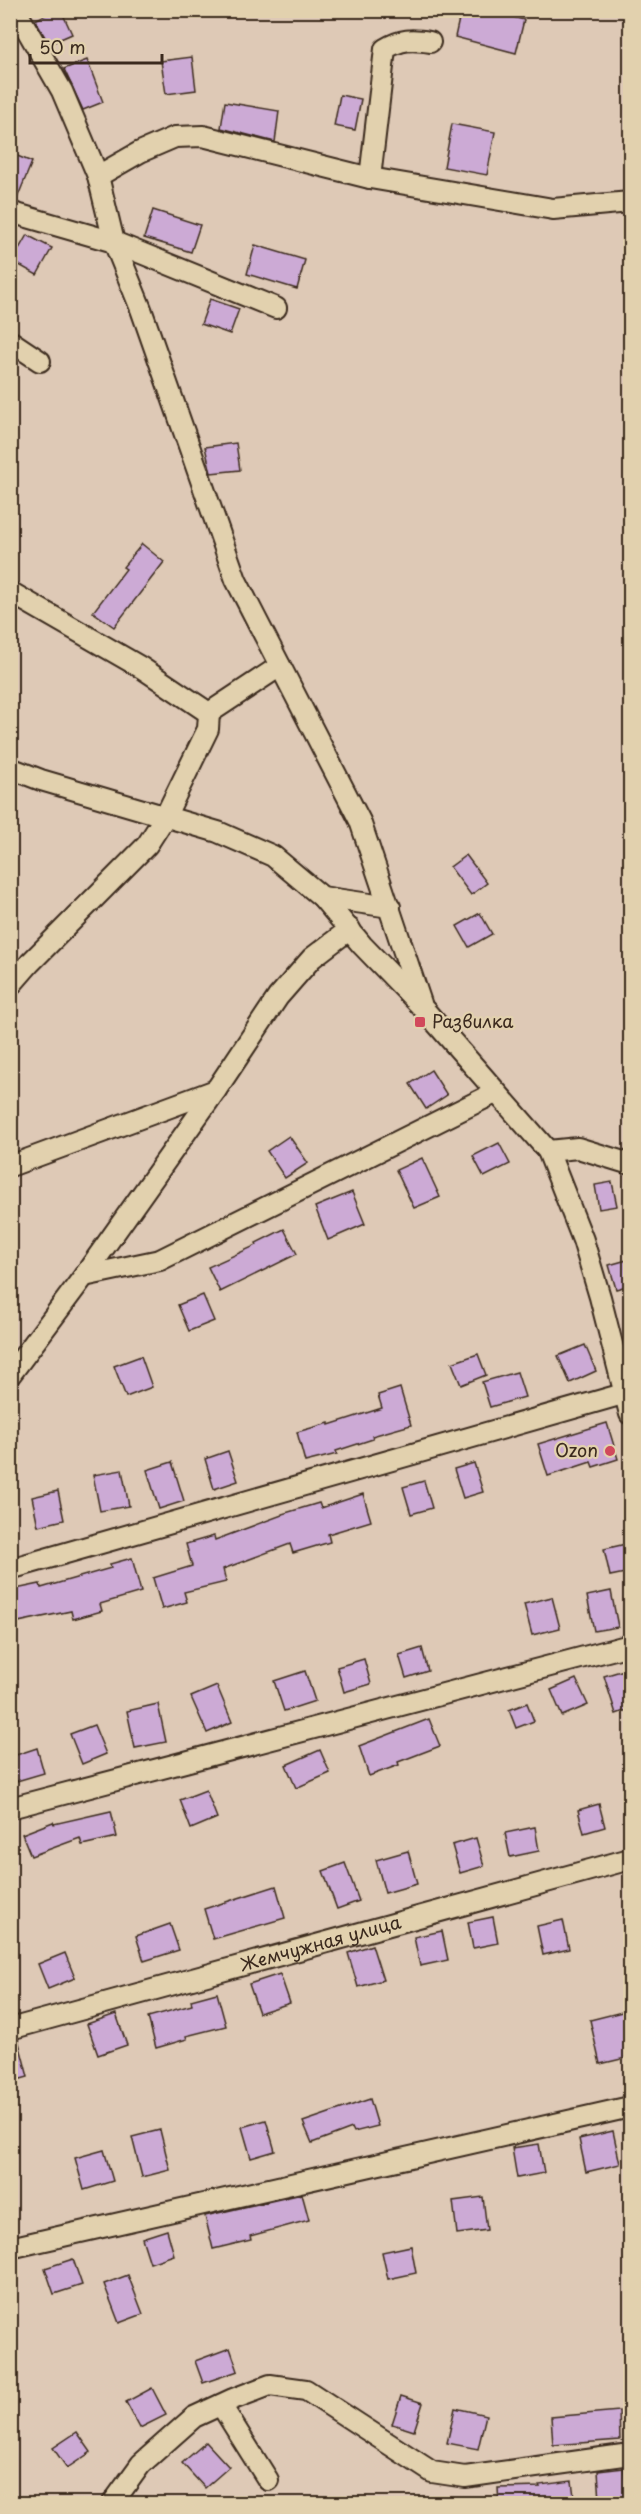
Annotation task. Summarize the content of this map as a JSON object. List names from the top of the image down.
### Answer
{
  "streets": {
    "street": ["Жемчужная улица"]
  },
  "places": {
    "transit": ["Развилка"],
    "other": ["Ozon"]
  },
  "scale_bar": "50 m"
}
